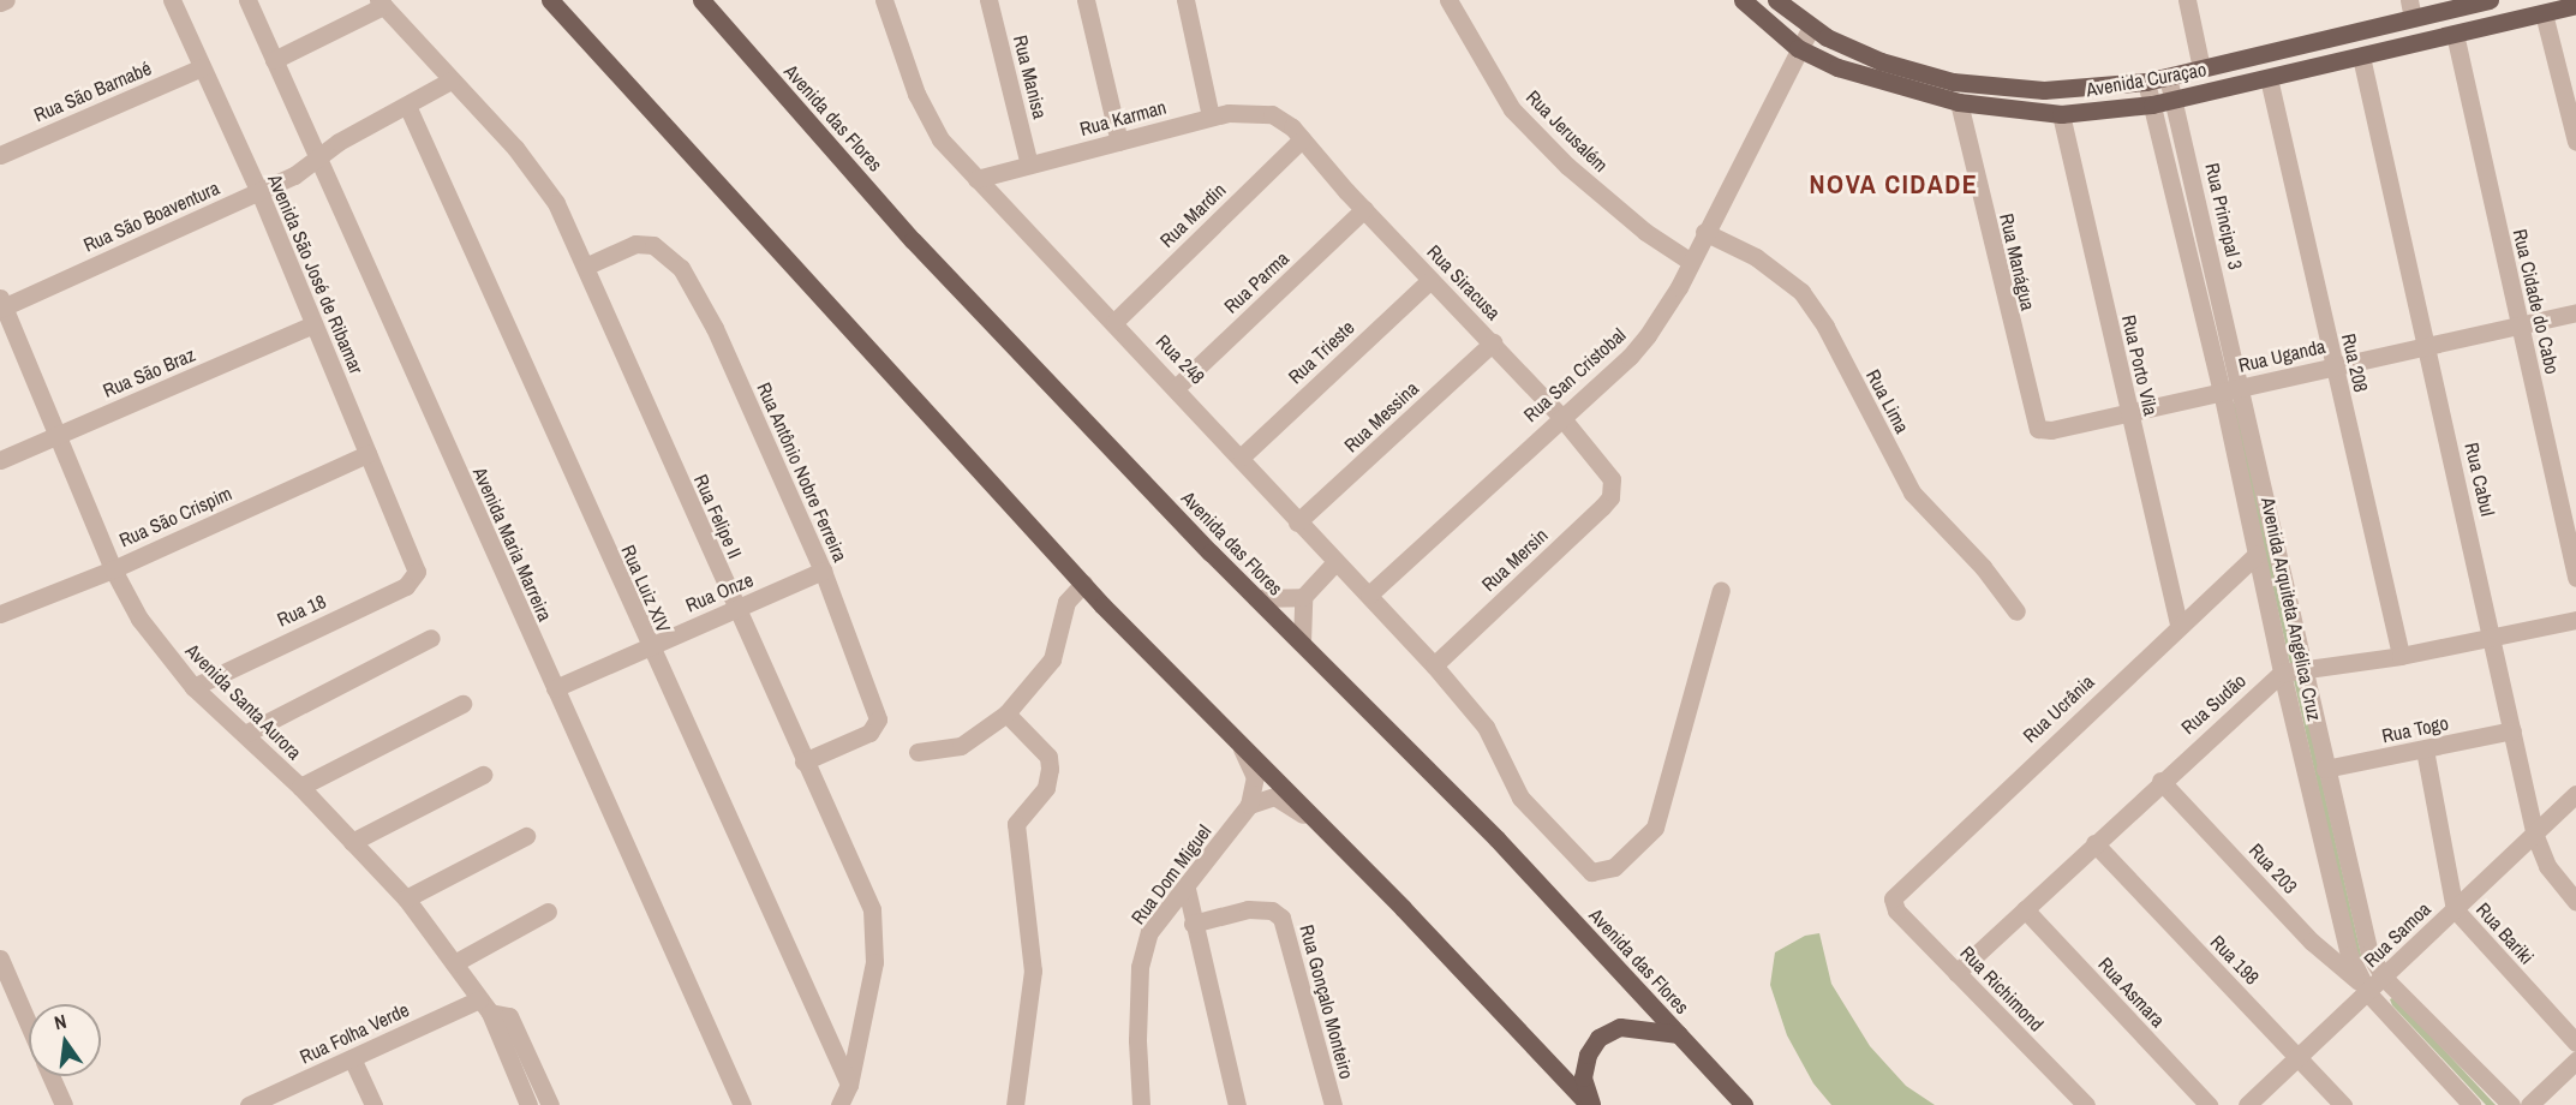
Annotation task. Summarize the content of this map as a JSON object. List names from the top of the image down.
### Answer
{
  "streets": {
    "main road": ["Avenida Curaçao", "Avenida das Flores"],
    "street": [
      "Rua Manisa",
      "Rua São Barnabé",
      "Rua Karman",
      "Rua Jerusalém",
      "Rua Mardin",
      "Rua São Boaventura",
      "Rua Principal 3",
      "Rua Manágua",
      "Avenida São José de Ribamar",
      "Rua Parma",
      "Rua Siracusa",
      "Rua Cidade do Cabo",
      "Rua Trieste",
      "Rua Uganda",
      "Rua 248",
      "Rua 208",
      "Rua Porto Vila",
      "Rua São Braz",
      "Rua San Cristobal",
      "Rua Lima",
      "Rua Messina",
      "Rua Antônio Nobre Ferreira",
      "Rua Cabul",
      "Rua São Crispim",
      "Rua Felipe II",
      "Avenida Maria Marreira",
      "Rua Mersin",
      "Rua Luiz XIV",
      "Rua Onze",
      "Avenida Arquiteta Angélica Cruz",
      "Rua 18",
      "Avenida Santa Aurora",
      "Rua Sudão",
      "Rua Ucrânia",
      "Rua Togo",
      "Rua 203",
      "Rua Dom Miguel",
      "Rua Bariki",
      "Rua Samoa",
      "Rua 198",
      "Rua Richimond",
      "Rua Asmara",
      "Rua Gonçalo Monteiro",
      "Rua Folha Verde"
    ]
  },
  "crossings": [
    ["Rua Manisa", "Rua Karman"],
    ["Avenida Curaçao", "Rua Principal 3"],
    ["Avenida Curaçao", "Rua Manágua"],
    ["Avenida Curaçao", "Rua Cidade do Cabo"],
    ["Avenida Curaçao", "Rua 208"],
    ["Avenida Curaçao", "Rua Porto Vila"],
    ["Avenida Curaçao", "Rua San Cristobal"],
    ["Avenida Curaçao", "Rua Cabul"],
    ["Avenida Curaçao", "Avenida Arquiteta Angélica Cruz"],
    ["Rua São Barnabé", "Avenida São José de Ribamar"],
    ["Rua Karman", "Rua Siracusa"],
    ["Rua Karman", "Rua 248"],
    ["Rua Jerusalém", "Rua San Cristobal"],
    ["Rua Mardin", "Rua Siracusa"],
    ["Rua Mardin", "Rua 248"],
    ["Rua São Boaventura", "Avenida São José de Ribamar"],
    ["Rua São Boaventura", "Rua Felipe II"],
    ["Rua São Boaventura", "Avenida Maria Marreira"],
    ["Rua São Boaventura", "Rua Luiz XIV"],
    ["Rua São Boaventura", "Avenida Santa Aurora"],
    ["Rua Principal 3", "Avenida Arquiteta Angélica Cruz"],
    ["Rua Manágua", "Rua Uganda"],
    ["Avenida São José de Ribamar", "Rua São Braz"],
    ["Avenida São José de Ribamar", "Rua São Crispim"],
    ["Avenida São José de Ribamar", "Rua 18"],
    ["Rua Parma", "Rua Siracusa"],
    ["Rua Parma", "Rua 248"],
    ["Rua Siracusa", "Rua Trieste"],
    ["Rua Siracusa", "Rua San Cristobal"],
    ["Rua Siracusa", "Rua Messina"],
    ["Rua Siracusa", "Rua Mersin"],
    ["Rua Cidade do Cabo", "Rua Uganda"],
    ["Rua Trieste", "Rua 248"],
    ["Rua Uganda", "Rua 208"],
    ["Rua Uganda", "Rua Porto Vila"],
    ["Rua Uganda", "Rua Cabul"],
    ["Rua Uganda", "Avenida Arquiteta Angélica Cruz"],
    ["Rua 248", "Rua San Cristobal"],
    ["Rua 248", "Rua Messina"],
    ["Rua 248", "Rua Mersin"],
    ["Rua Porto Vila", "Rua Ucrânia"],
    ["Rua São Braz", "Avenida Santa Aurora"],
    ["Rua San Cristobal", "Rua Lima"],
    ["Rua Antônio Nobre Ferreira", "Rua Felipe II"],
    ["Rua Antônio Nobre Ferreira", "Rua Onze"],
    ["Rua Cabul", "Rua Togo"],
    ["Rua Cabul", "Rua Samoa"],
    ["Rua São Crispim", "Avenida Santa Aurora"],
    ["Rua Felipe II", "Rua Luiz XIV"],
    ["Rua Felipe II", "Rua Onze"],
    ["Avenida Maria Marreira", "Rua Onze"],
    ["Rua Luiz XIV", "Rua Onze"],
    ["Avenida Arquiteta Angélica Cruz", "Rua Sudão"],
    ["Avenida Arquiteta Angélica Cruz", "Rua Ucrânia"],
    ["Avenida Arquiteta Angélica Cruz", "Rua Togo"],
    ["Avenida Arquiteta Angélica Cruz", "Rua 203"],
    ["Avenida Arquiteta Angélica Cruz", "Rua Samoa"],
    ["Rua 18", "Avenida Santa Aurora"],
    ["Avenida Santa Aurora", "Rua Folha Verde"],
    ["Rua Sudão", "Rua 203"],
    ["Rua Sudão", "Rua 198"],
    ["Rua Sudão", "Rua Richimond"],
    ["Rua Sudão", "Rua Asmara"],
    ["Rua Ucrânia", "Rua Richimond"],
    ["Rua Togo", "Rua Bariki"],
    ["Rua 203", "Rua Samoa"],
    ["Rua Bariki", "Rua Samoa"],
    ["Rua Samoa", "Rua 198"]
  ],
  "districts": ["NOVA CIDADE"],
  "north": "top"
}
